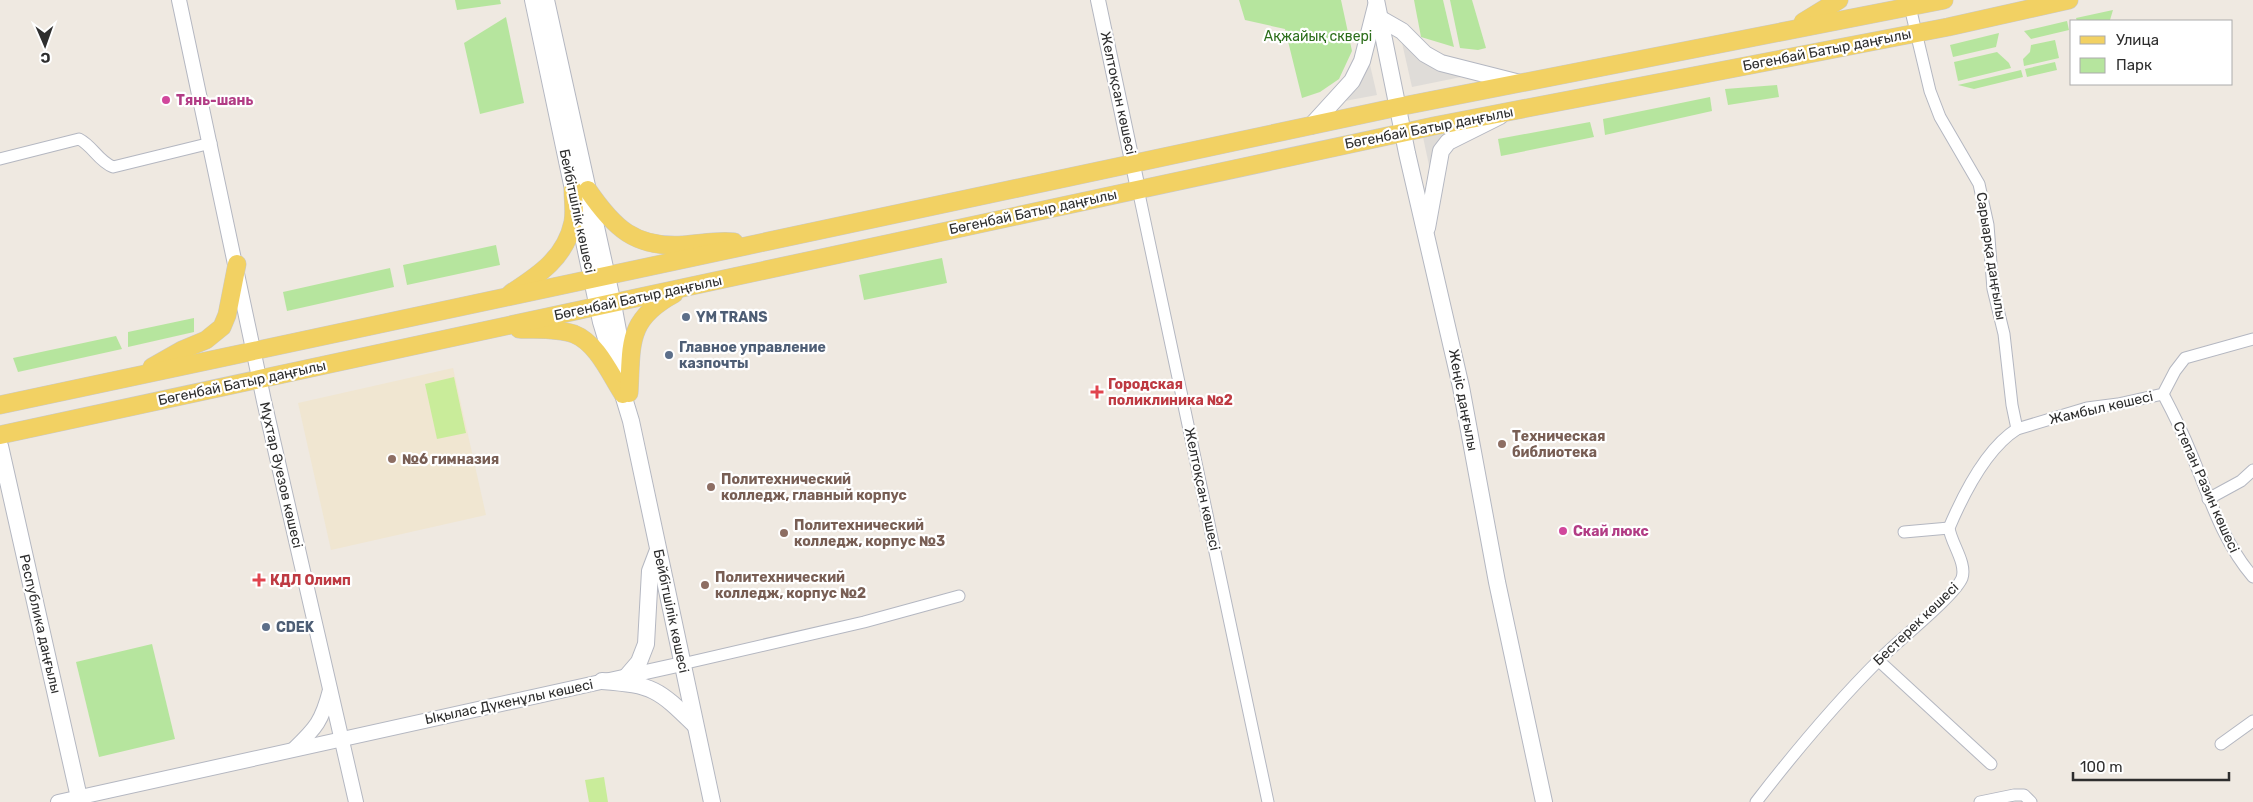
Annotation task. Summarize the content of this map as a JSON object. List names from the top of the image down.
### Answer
{
  "streets": {
    "main road": [
      "Бөгенбай Батыр даңғылы",
      "Бейбітшілік көшесі",
      "Жеңіс даңғылы",
      "Республика даңғылы"
    ],
    "street": [
      "Желтоқсан көшесі",
      "Сарыарқа даңғылы",
      "Жамбыл көшесі",
      "Мұхтар Әуезов көшесі",
      "Степан Разин көшесі",
      "Бестерек көшесі",
      "Ықылас Дүкенұлы көшесі"
    ]
  },
  "crossings": [
    ["Бөгенбай Батыр даңғылы", "Желтоқсан көшесі"],
    ["Бөгенбай Батыр даңғылы", "Бейбітшілік көшесі"],
    ["Бөгенбай Батыр даңғылы", "Сарыарқа даңғылы"],
    ["Бөгенбай Батыр даңғылы", "Жеңіс даңғылы"],
    ["Бөгенбай Батыр даңғылы", "Мұхтар Әуезов көшесі"],
    ["Бейбітшілік көшесі", "Ықылас Дүкенұлы көшесі"],
    ["Сарыарқа даңғылы", "Жамбыл көшесі"],
    ["Жамбыл көшесі", "Степан Разин көшесі"],
    ["Мұхтар Әуезов көшесі", "Ықылас Дүкенұлы көшесі"],
    ["Республика даңғылы", "Ықылас Дүкенұлы көшесі"]
  ],
  "parks": ["Ақжайық сквері"],
  "places": {
    "other": [
      "Тянь-шань",
      "YM TRANS",
      "Главное управление казпочты",
      "Техническая библиотека",
      "№6 гимназия",
      "Политехнический колледж, главный корпус",
      "Скай люкс",
      "Политехнический колледж, корпус №3",
      "Политехнический колледж, корпус №2",
      "CDEK"
    ],
    "health": ["Городская поликлиника №2", "КДЛ Олимп"]
  },
  "legend": ["Улица", "Парк"],
  "scale_bar": "100 m",
  "north": "bottom"
}
